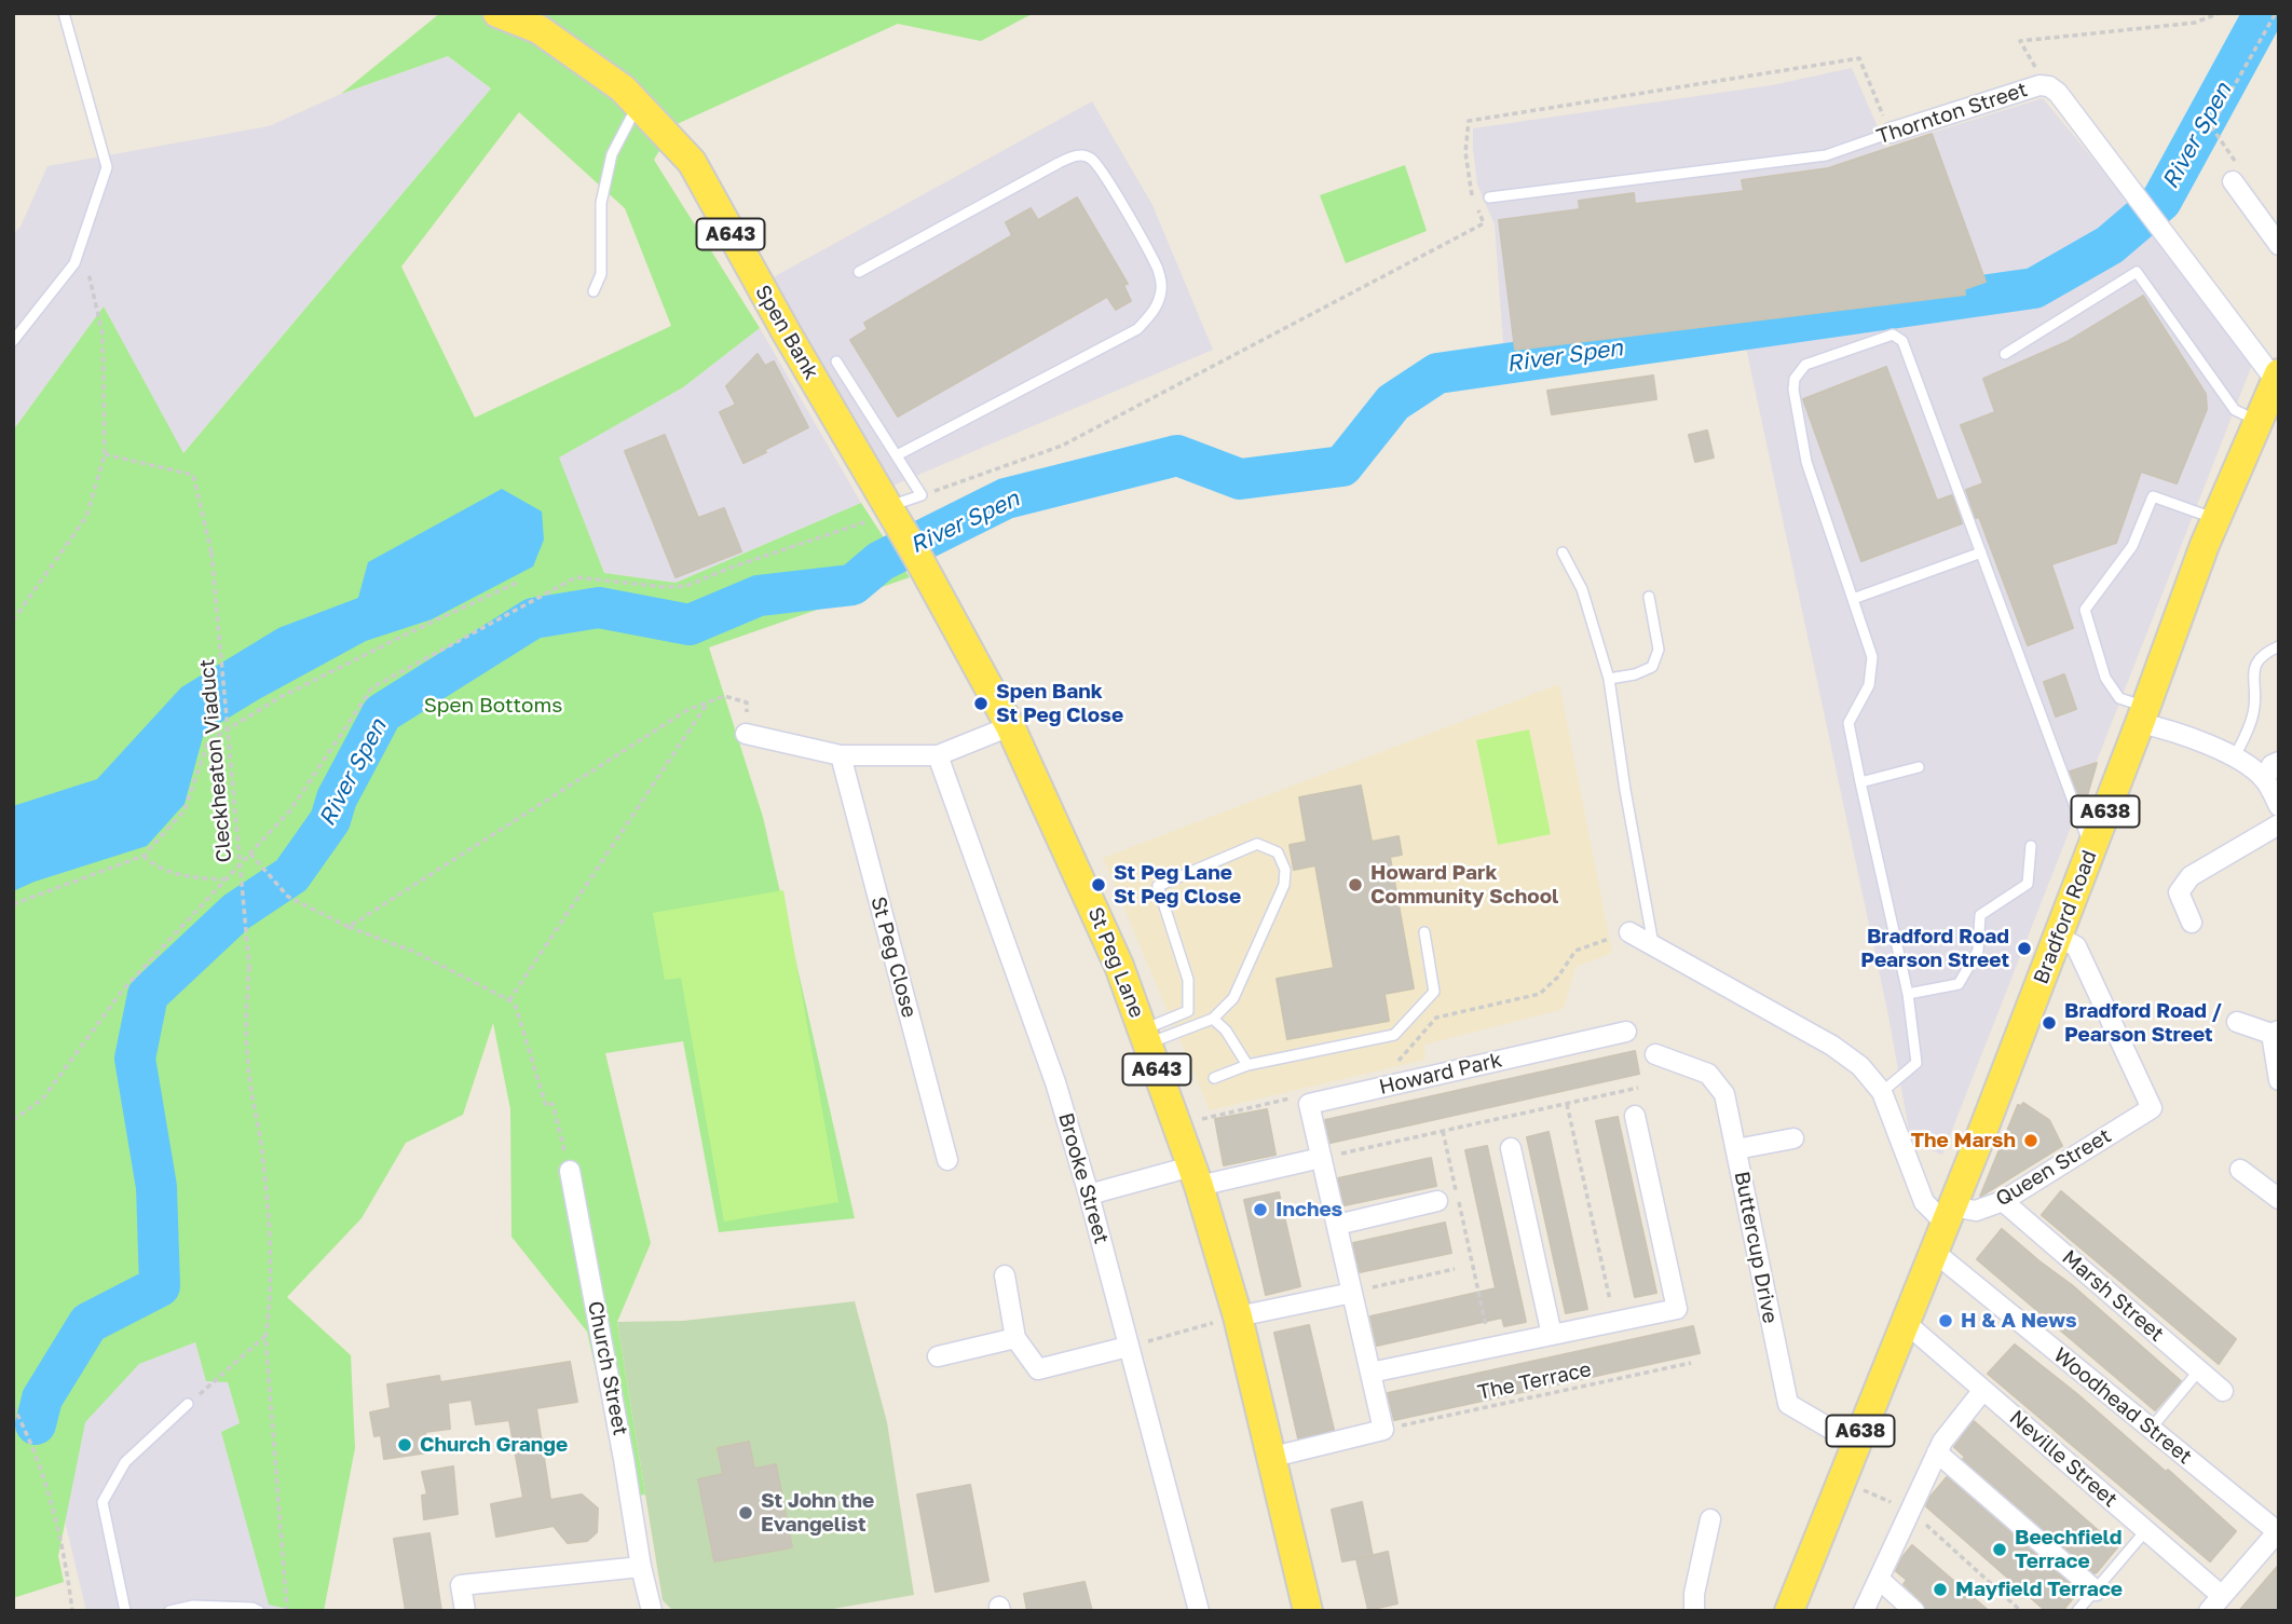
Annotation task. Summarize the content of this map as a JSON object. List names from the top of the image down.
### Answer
{
  "streets": {
    "main road": [
      "A643",
      "Spen Bank",
      "A638",
      "Bradford Road",
      "St Peg Lane"
    ],
    "street": [
      "Thornton Street",
      "St Peg Close",
      "Howard Park",
      "Queen Street",
      "Brooke Street",
      "Buttercup Drive",
      "Marsh Street",
      "Church Street",
      "Woodhead Street",
      "Neville Street"
    ],
    "path": ["Cleckheaton Viaduct", "The Terrace"]
  },
  "crossings": [
    ["Thornton Street", "Bradford Road"],
    ["Spen Bank", "St Peg Lane"],
    ["A638", "Bradford Road"],
    ["A638", "Buttercup Drive"],
    ["A638", "Woodhead Street"],
    ["A638", "Neville Street"],
    ["Bradford Road", "Queen Street"],
    ["Bradford Road", "Woodhead Street"],
    ["Queen Street", "Marsh Street"]
  ],
  "water": ["River Spen"],
  "parks": ["Spen Bottoms"],
  "places": [
    "Spen Bank St Peg Close",
    "St Peg Lane St Peg Close",
    "Howard Park Community School",
    "Bradford Road Pearson Street",
    "Bradford Road / Pearson Street",
    "The Marsh",
    "Inches",
    "H & A News",
    "Church Grange",
    "St John the Evangelist",
    "Beechfield Terrace",
    "Mayfield Terrace"
  ]
}
